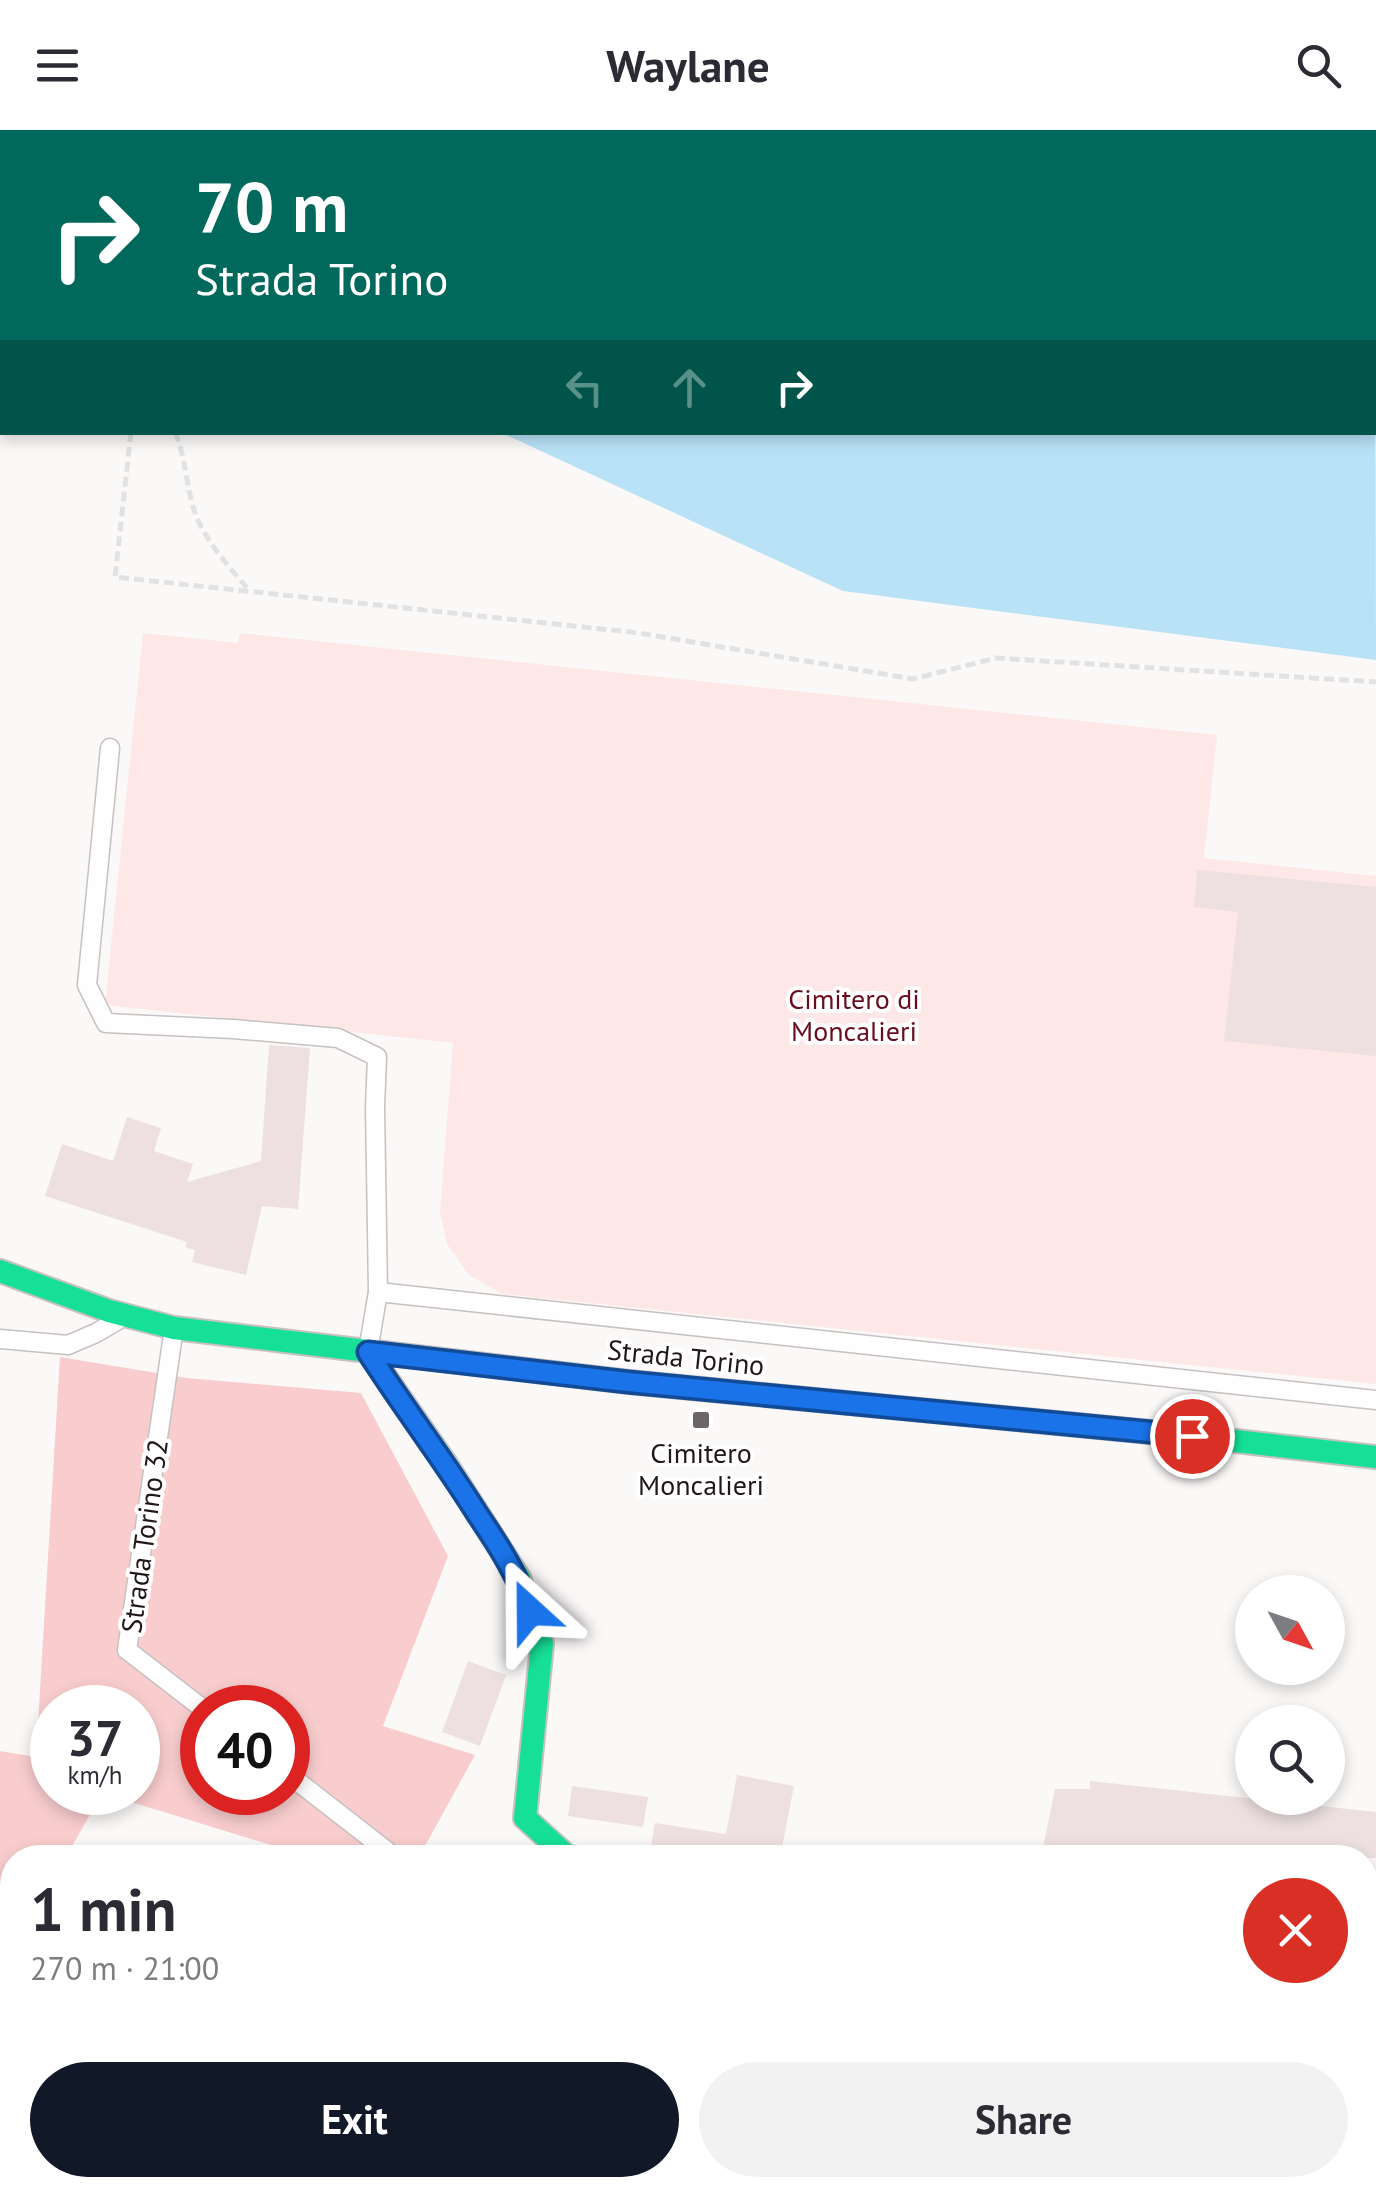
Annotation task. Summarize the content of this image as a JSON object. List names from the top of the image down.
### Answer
{
  "streets": {
    "main road": ["Strada Torino"],
    "lane": ["Strada Torino 32"]
  },
  "crossings": [
    ["Strada Torino", "Strada Torino 32"]
  ],
  "parks": ["Cimitero di Moncalieri"],
  "places": {
    "transit": ["Cimitero Moncalieri"]
  },
  "north": "bottom right",
  "page": {
    "header": "Waylane",
    "turn": ["70 m", "Strada Torino"],
    "speed": "37 km/h",
    "limit": "40",
    "heading": ["1 min", "270 m · 21:00"],
    "buttons": ["Exit", "Share"]
  }
}
